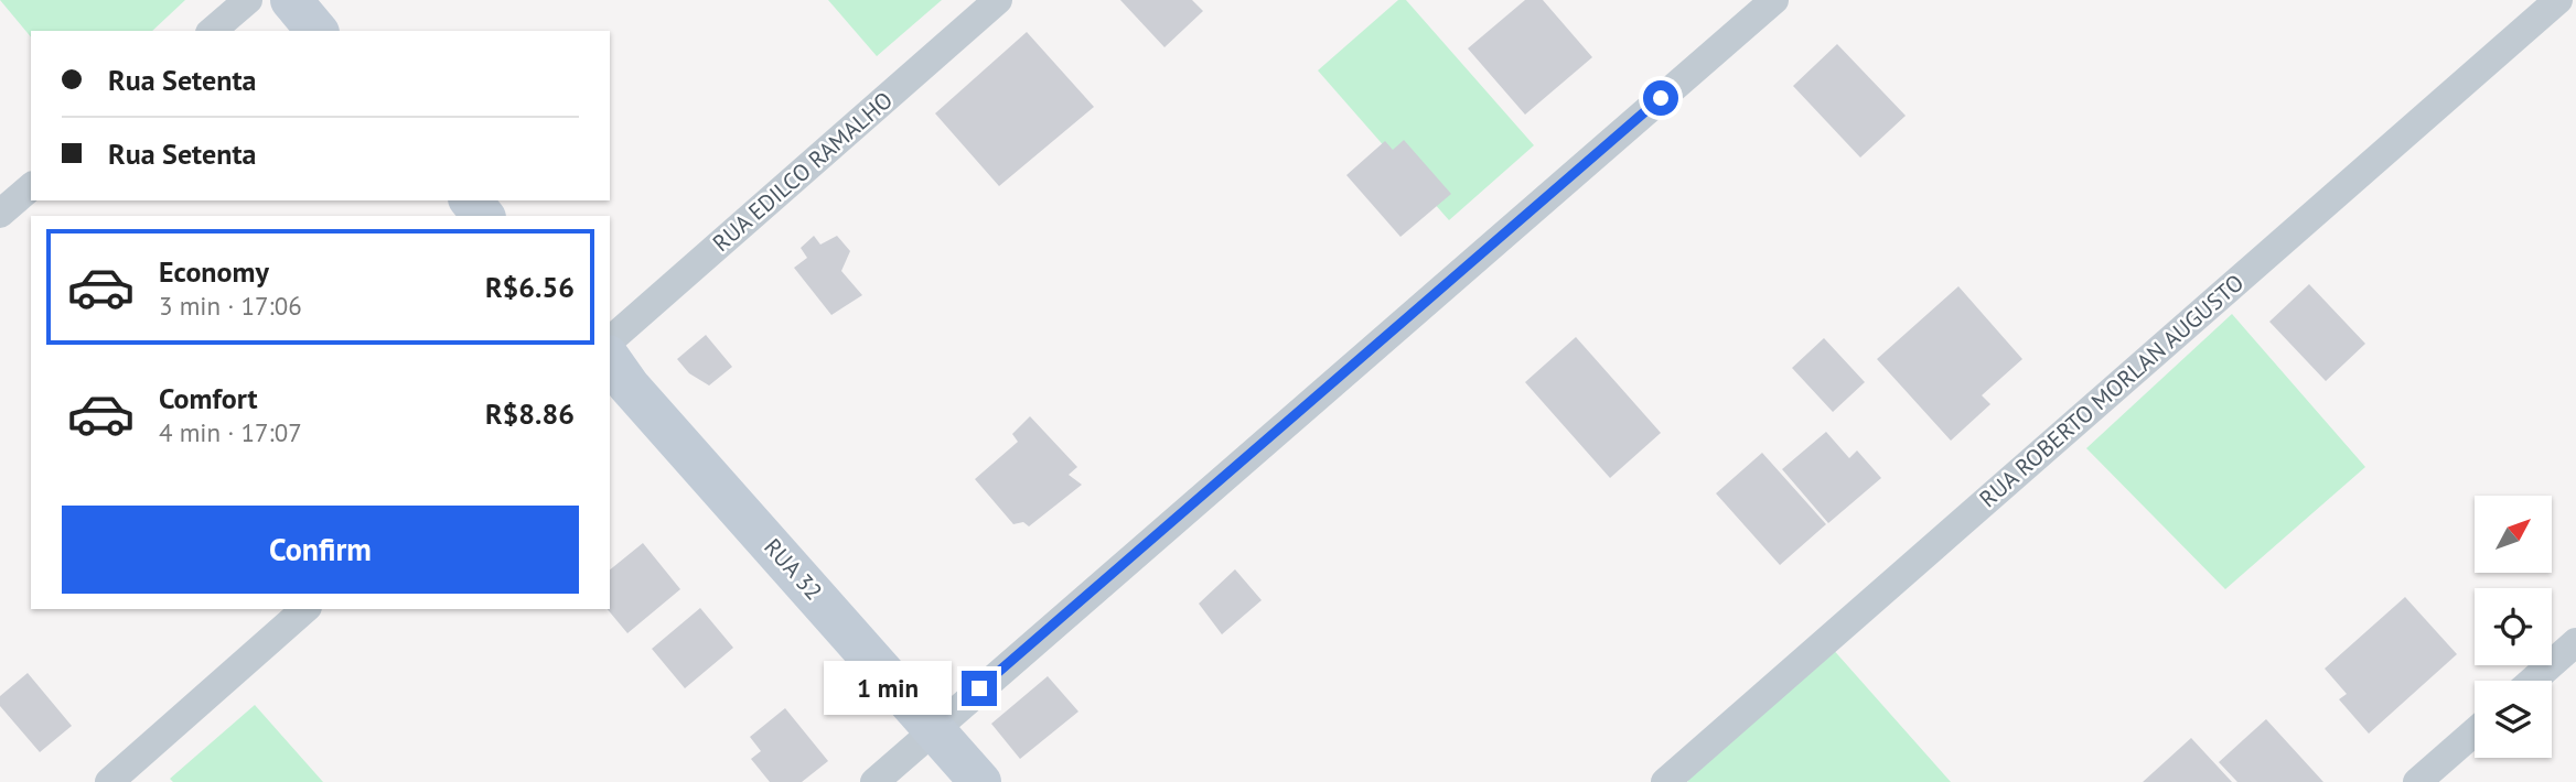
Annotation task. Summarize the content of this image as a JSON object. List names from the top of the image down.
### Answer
{
  "streets": {
    "main road": ["RUA 32"],
    "street": ["RUA EDILCO RAMALHO", "RUA ROBERTO MORLAN AUGUSTO"]
  },
  "north": "top right",
  "page": {
    "banner": ["Rua Setenta", "Rua Setenta"],
    "list": [
      {
        "name": "Economy",
        "note": "3 min · 17:06",
        "value": "R$6.56"
      },
      {
        "name": "Comfort",
        "note": "4 min · 17:07",
        "value": "R$8.86"
      }
    ],
    "buttons": "Confirm",
    "bubble": "1 min"
  }
}
